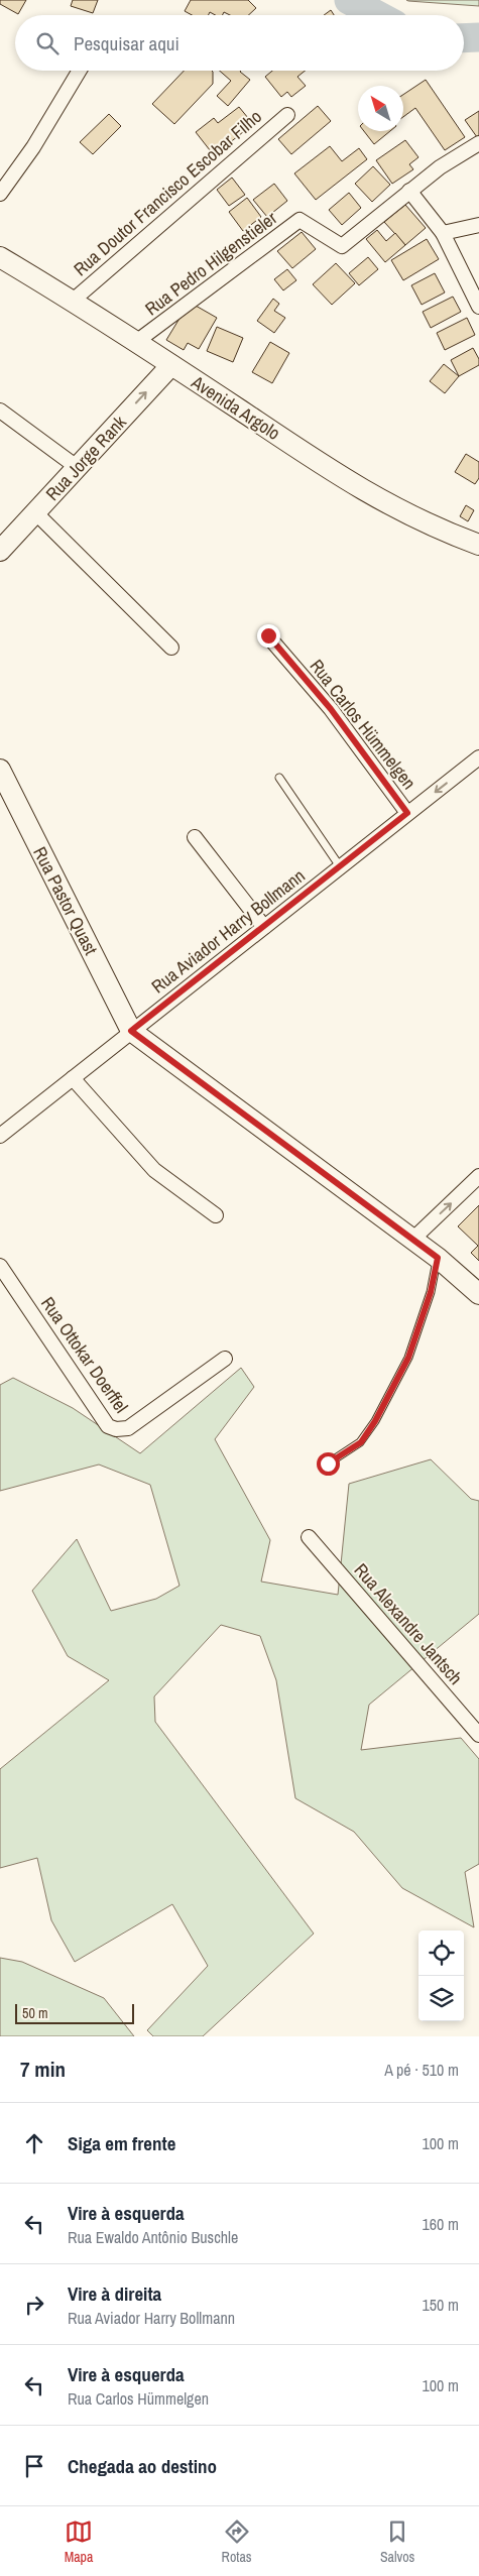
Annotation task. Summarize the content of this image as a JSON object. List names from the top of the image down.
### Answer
{
  "streets": {
    "street": [
      "Rua Doutor Francisco Escobar Filho",
      "Rua Pedro Hilgenstieler",
      "Avenida Argolo",
      "Rua Jorge Rank",
      "Rua Carlos Hümmelgen",
      "Rua Pastor Quast",
      "Rua Aviador Harry Bollmann",
      "Rua Ottokar Doerffel",
      "Rua Alexandre Jantsch"
    ]
  },
  "crossings": [
    ["Rua Doutor Francisco Escobar Filho", "Avenida Argolo"],
    ["Rua Pedro Hilgenstieler", "Avenida Argolo"],
    ["Avenida Argolo", "Rua Jorge Rank"],
    ["Rua Carlos Hümmelgen", "Rua Aviador Harry Bollmann"],
    ["Rua Pastor Quast", "Rua Aviador Harry Bollmann"]
  ],
  "one_way": ["Rua Jorge Rank"],
  "scale_bar": "50 m",
  "north": "top left",
  "page": {
    "search": "Pesquisar aqui",
    "scale": "50 m",
    "heading": ["7 min", "A pé · 510 m"],
    "list": [
      ["Siga em frente", "100 m"],
      ["Vire à esquerda", "Rua Ewaldo Antônio Buschle", "160 m"],
      ["Vire à direita", "Rua Aviador Harry Bollmann", "150 m"],
      ["Vire à esquerda", "Rua Carlos Hümmelgen", "100 m"],
      "Chegada ao destino"
    ],
    "nav": ["Mapa", "Rotas", "Salvos"]
  }
}
